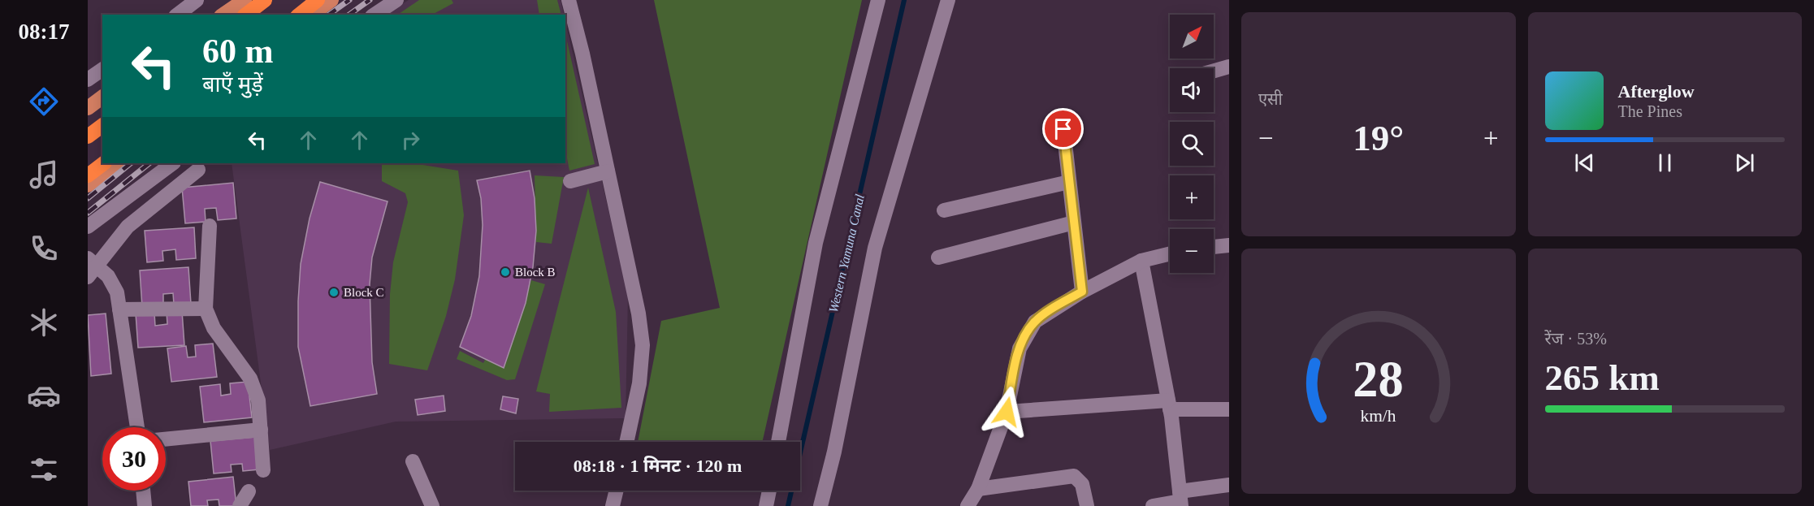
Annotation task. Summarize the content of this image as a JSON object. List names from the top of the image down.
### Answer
{
  "water": ["Western Yamuna Canal"],
  "places": ["Block B", "Block C"],
  "north": "top right",
  "page": {
    "tabs": "08:17",
    "tile": [
      "एसी",
      ["रेंज · 53%", "265 km"]
    ],
    "map_buttons": ["+", "−"],
    "turn": ["60 m", "बाएँ मुड़ें"],
    "song": ["Afterglow", "The Pines"],
    "heat": ["−", "19°", "+"],
    "limit": "30",
    "trip": "08:18 · 1 मिनट · 120 m",
    "gauge": ["28", "km/h"]
  }
}
